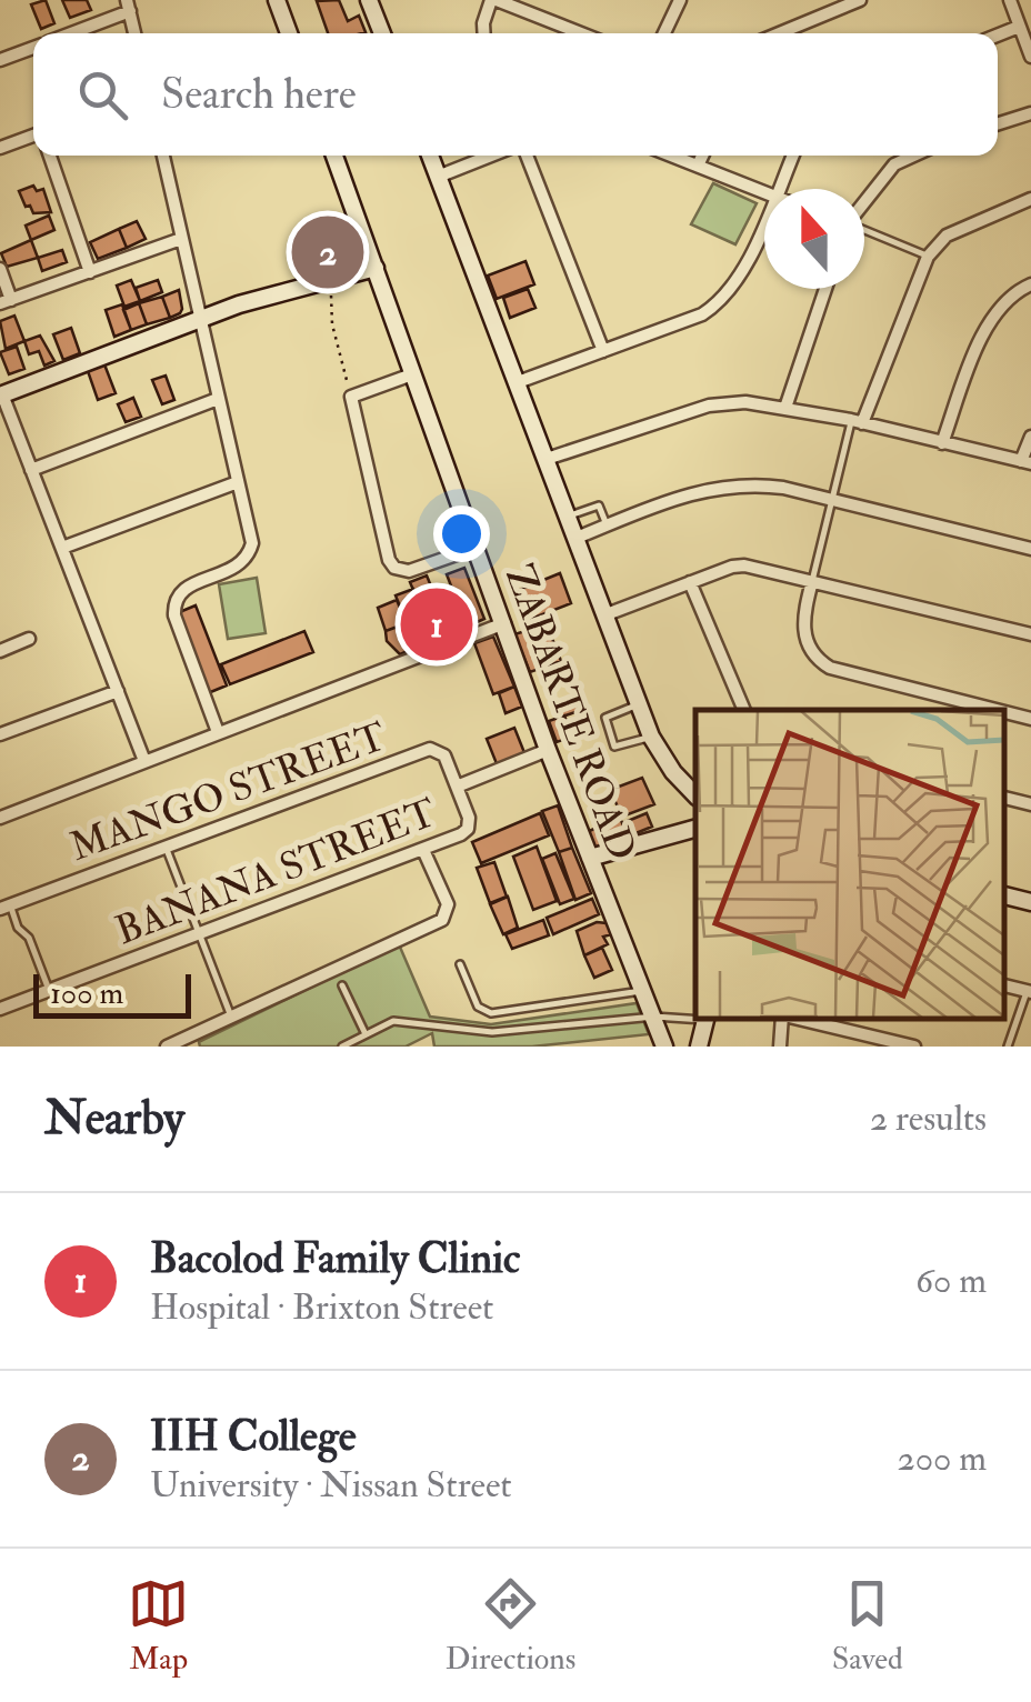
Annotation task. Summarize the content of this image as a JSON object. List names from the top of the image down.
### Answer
{
  "streets": {
    "main road": ["ZABARTE ROAD"],
    "street": ["MANGO STREET", "BANANA STREET"]
  },
  "crossings": [
    ["MANGO STREET", "BANANA STREET"]
  ],
  "scale_bar": "100 m",
  "north": "top",
  "page": {
    "search": "Search here",
    "pins": ["2", "1"],
    "scale": "100 m",
    "heading": ["Nearby", "2 results"],
    "list": [
      {
        "mark": "1",
        "name": "Bacolod Family Clinic",
        "note": "Hospital · Brixton Street",
        "value": "60 m"
      },
      {
        "mark": "2",
        "name": "IIH College",
        "note": "University · Nissan Street",
        "value": "200 m"
      }
    ],
    "nav": ["Map", "Directions", "Saved"]
  }
}
